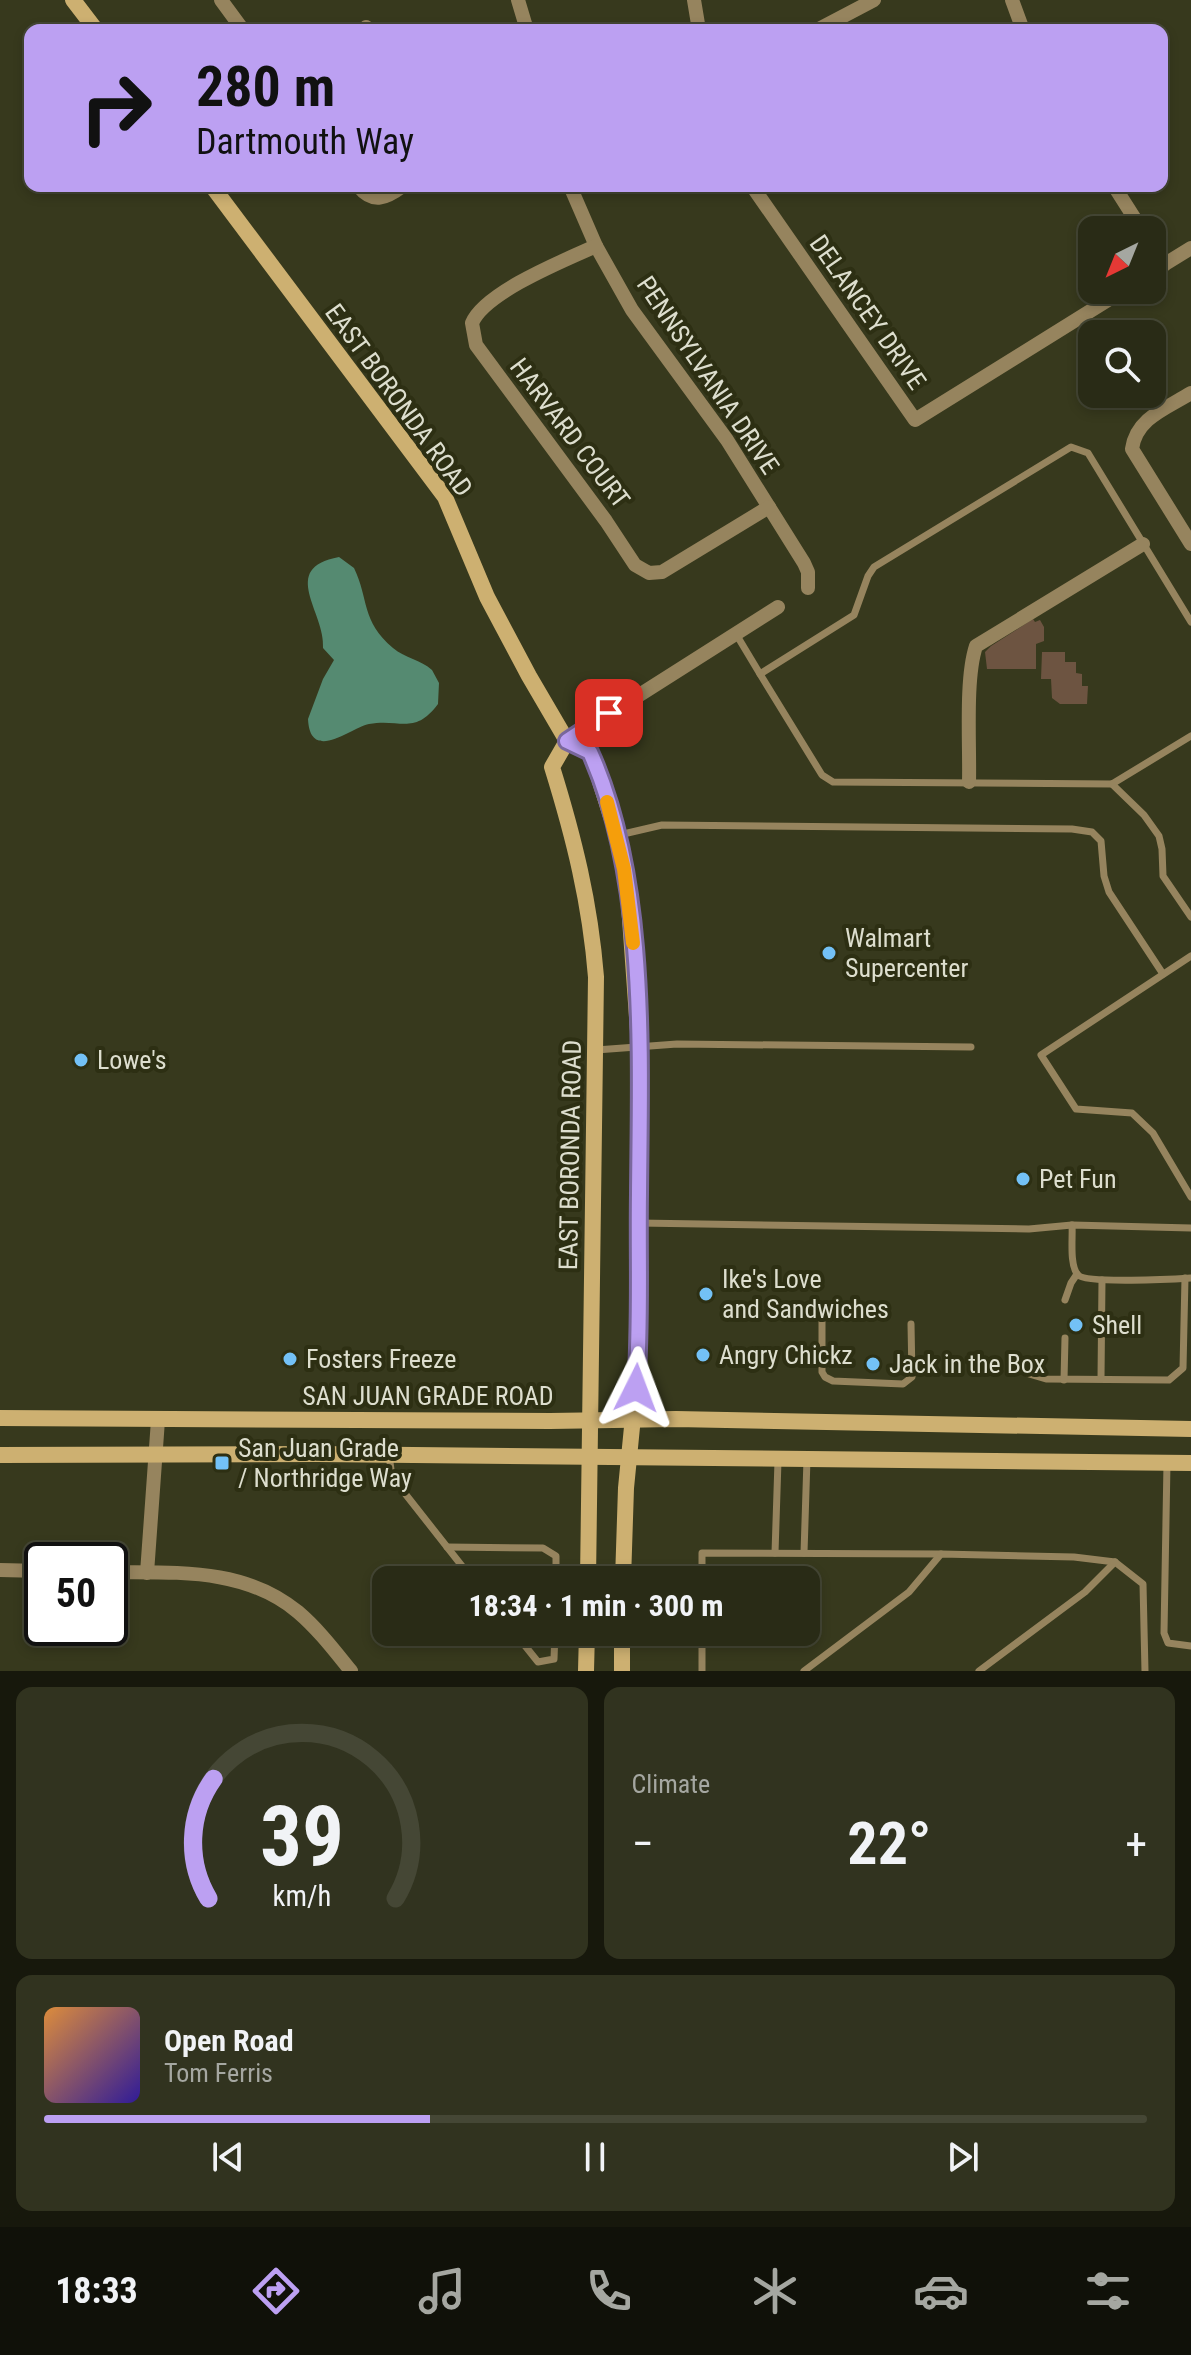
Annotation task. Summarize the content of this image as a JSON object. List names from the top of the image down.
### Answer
{
  "streets": {
    "main road": ["EAST BORONDA ROAD", "SAN JUAN GRADE ROAD"],
    "street": ["DELANCEY DRIVE", "PENNSYLVANIA DRIVE", "HARVARD COURT"]
  },
  "crossings": [
    ["PENNSYLVANIA DRIVE", "HARVARD COURT"],
    ["EAST BORONDA ROAD", "SAN JUAN GRADE ROAD"]
  ],
  "places": {
    "other": [
      "Walmart Supercenter",
      "Lowe's",
      "Pet Fun",
      "Ike's Love and Sandwiches",
      "Shell",
      "Angry Chickz",
      "Fosters Freeze",
      "Jack in the Box"
    ],
    "transit": ["San Juan Grade / Northridge Way"]
  },
  "north": "bottom left",
  "page": {
    "turn": ["280 m", "Dartmouth Way"],
    "limit": "50",
    "trip": "18:34 · 1 min · 300 m",
    "tile": "Climate",
    "heat": ["−", "22°", "+"],
    "song": ["Open Road", "Tom Ferris"],
    "tabs": "18:33",
    "gauge": ["39", "km/h"]
  }
}
